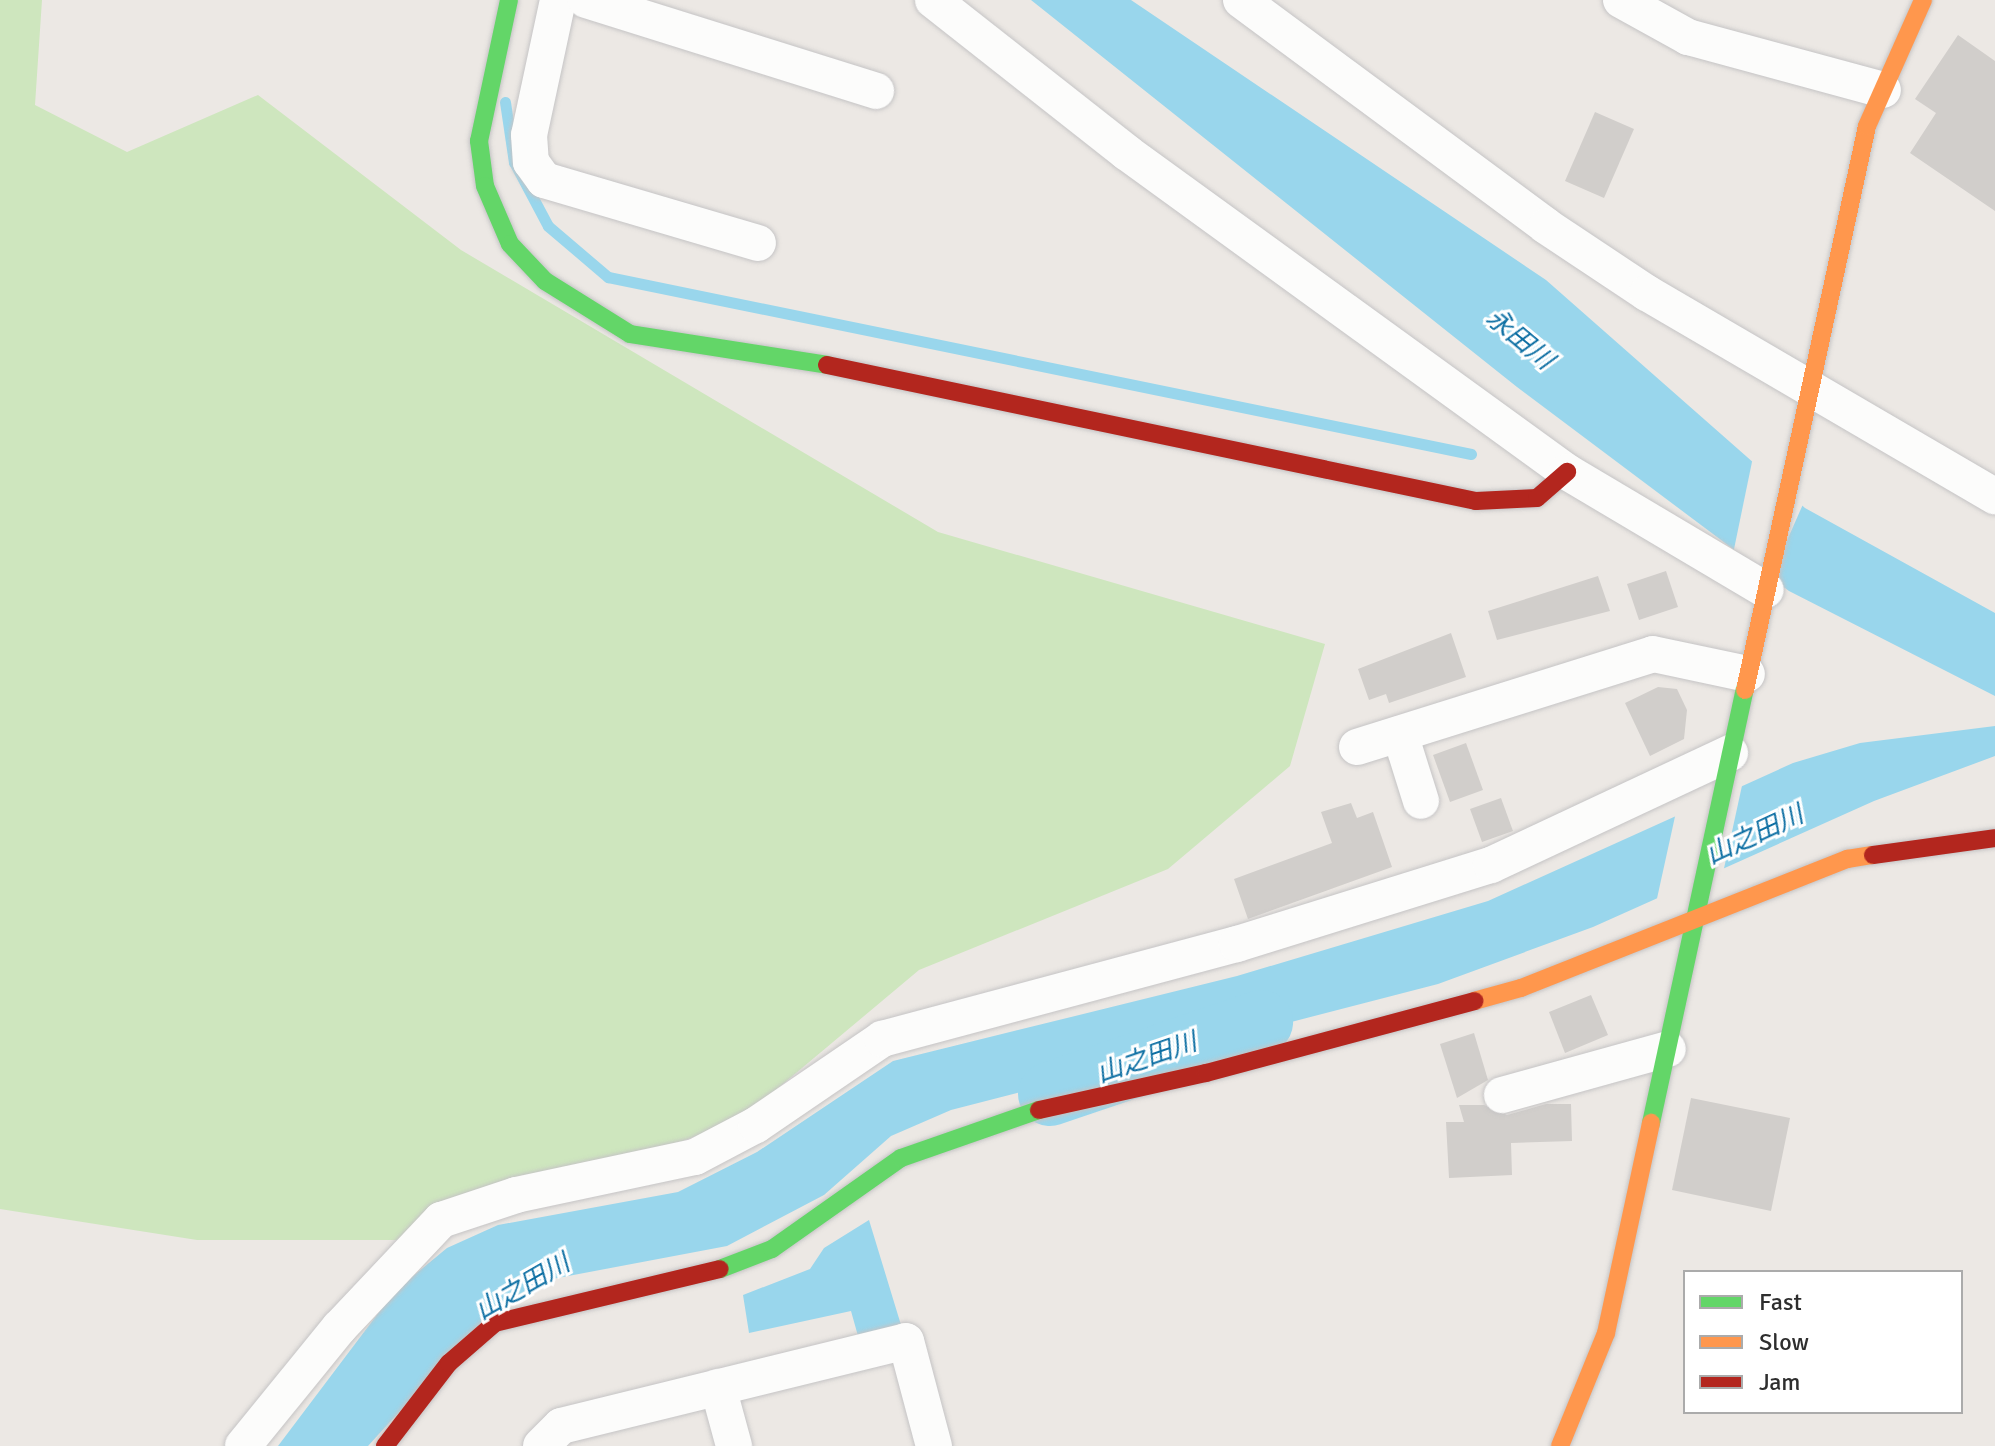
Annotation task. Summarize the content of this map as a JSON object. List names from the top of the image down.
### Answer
{
  "water": ["永田川", "山之田川"],
  "legend": ["Fast", "Slow", "Jam"]
}
